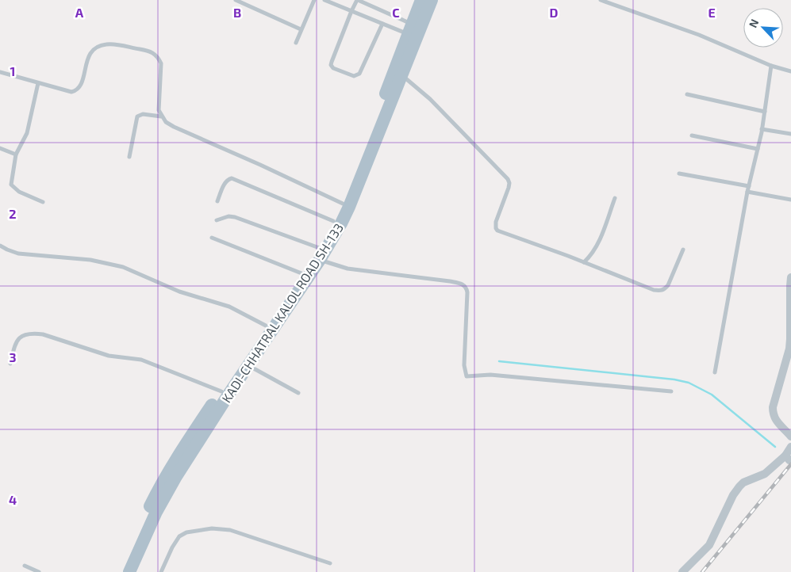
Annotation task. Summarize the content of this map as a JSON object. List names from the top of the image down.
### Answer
{
  "streets": {
    "main road": ["KADI-CHHATRAL KALOL ROAD SH-133"]
  },
  "north": "top left",
  "grid": {
    "columns": [
      "A",
      "B",
      "C",
      "D",
      "E"
    ],
    "rows": [
      "1",
      "2",
      "3",
      "4"
    ]
  }
}
